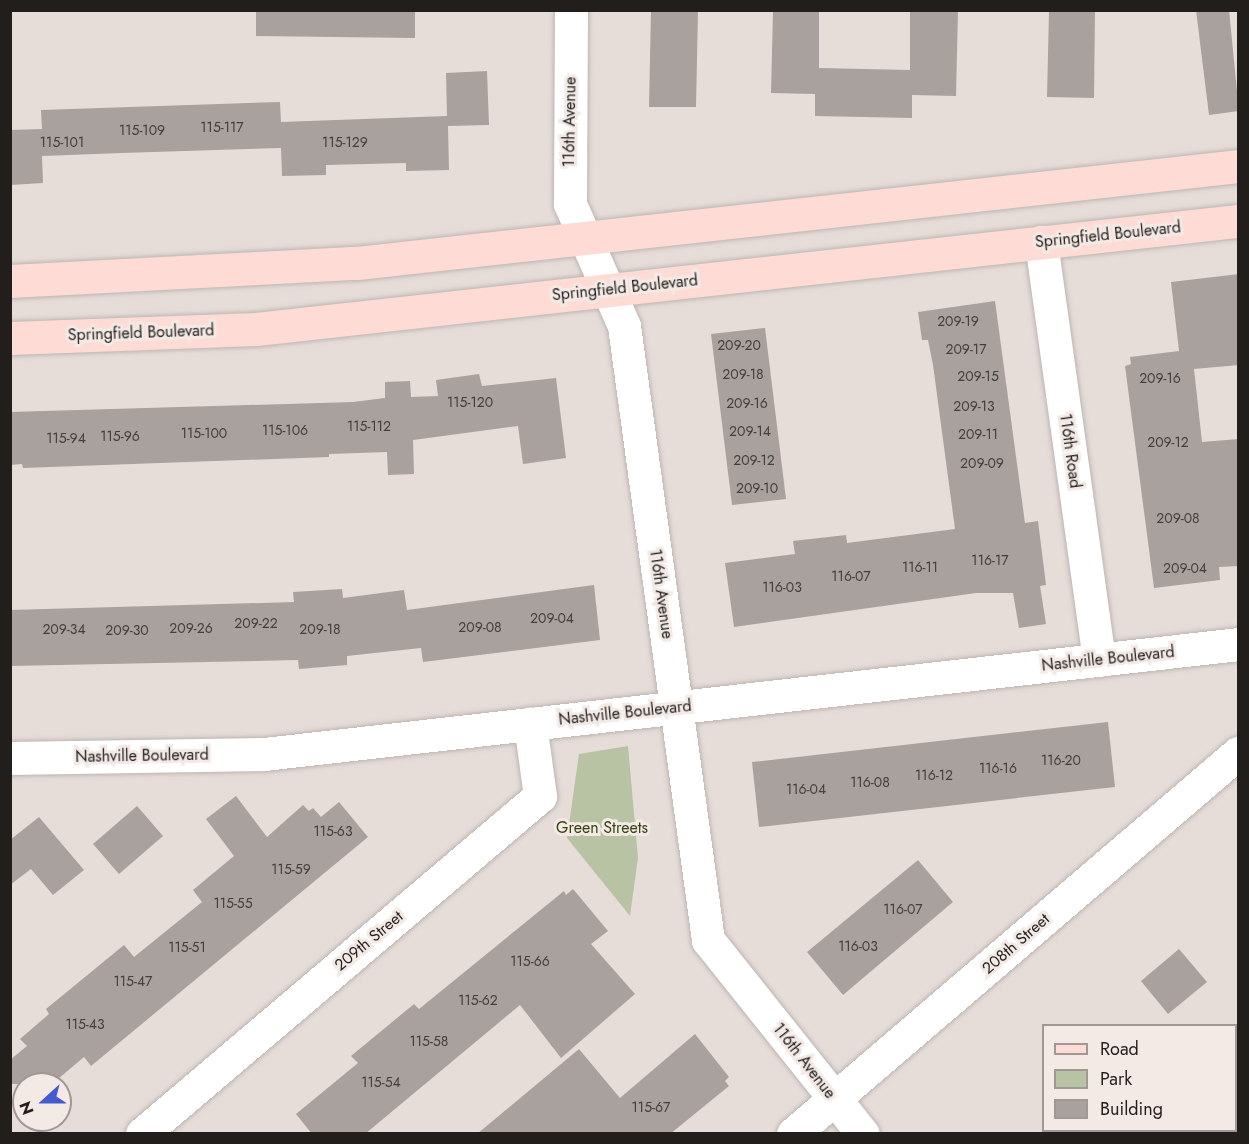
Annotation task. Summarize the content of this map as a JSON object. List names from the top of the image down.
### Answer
{
  "streets": {
    "main road": ["Springfield Boulevard"],
    "street": [
      "116th Avenue",
      "116th Road",
      "Nashville Boulevard",
      "209th Street",
      "208th Street"
    ]
  },
  "crossings": [
    ["116th Avenue", "Springfield Boulevard"],
    ["116th Avenue", "Nashville Boulevard"],
    ["116th Avenue", "208th Street"],
    ["Springfield Boulevard", "116th Road"],
    ["116th Road", "Nashville Boulevard"],
    ["Nashville Boulevard", "209th Street"]
  ],
  "parks": ["Green Streets"],
  "house_numbers": [
    "115-117",
    "115-109",
    "115-101",
    "115-129",
    "209-19",
    "209-20",
    "209-17",
    "209-18",
    "209-15",
    "209-16",
    "115-120",
    "209-16",
    "209-13",
    "115-112",
    "115-106",
    "209-14",
    "115-100",
    "209-11",
    "115-96",
    "115-94",
    "209-12",
    "209-12",
    "209-09",
    "209-10",
    "209-08",
    "116-17",
    "116-11",
    "209-04",
    "116-07",
    "116-03",
    "209-04",
    "209-22",
    "209-08",
    "209-26",
    "209-34",
    "209-18",
    "209-30",
    "116-20",
    "116-16",
    "116-12",
    "116-08",
    "116-04",
    "115-63",
    "115-59",
    "115-55",
    "116-07",
    "116-03",
    "115-51",
    "115-66",
    "115-47",
    "115-62",
    "115-43",
    "115-58",
    "115-54",
    "115-67"
  ],
  "legend": ["Road", "Park", "Building"],
  "north": "left"
}
